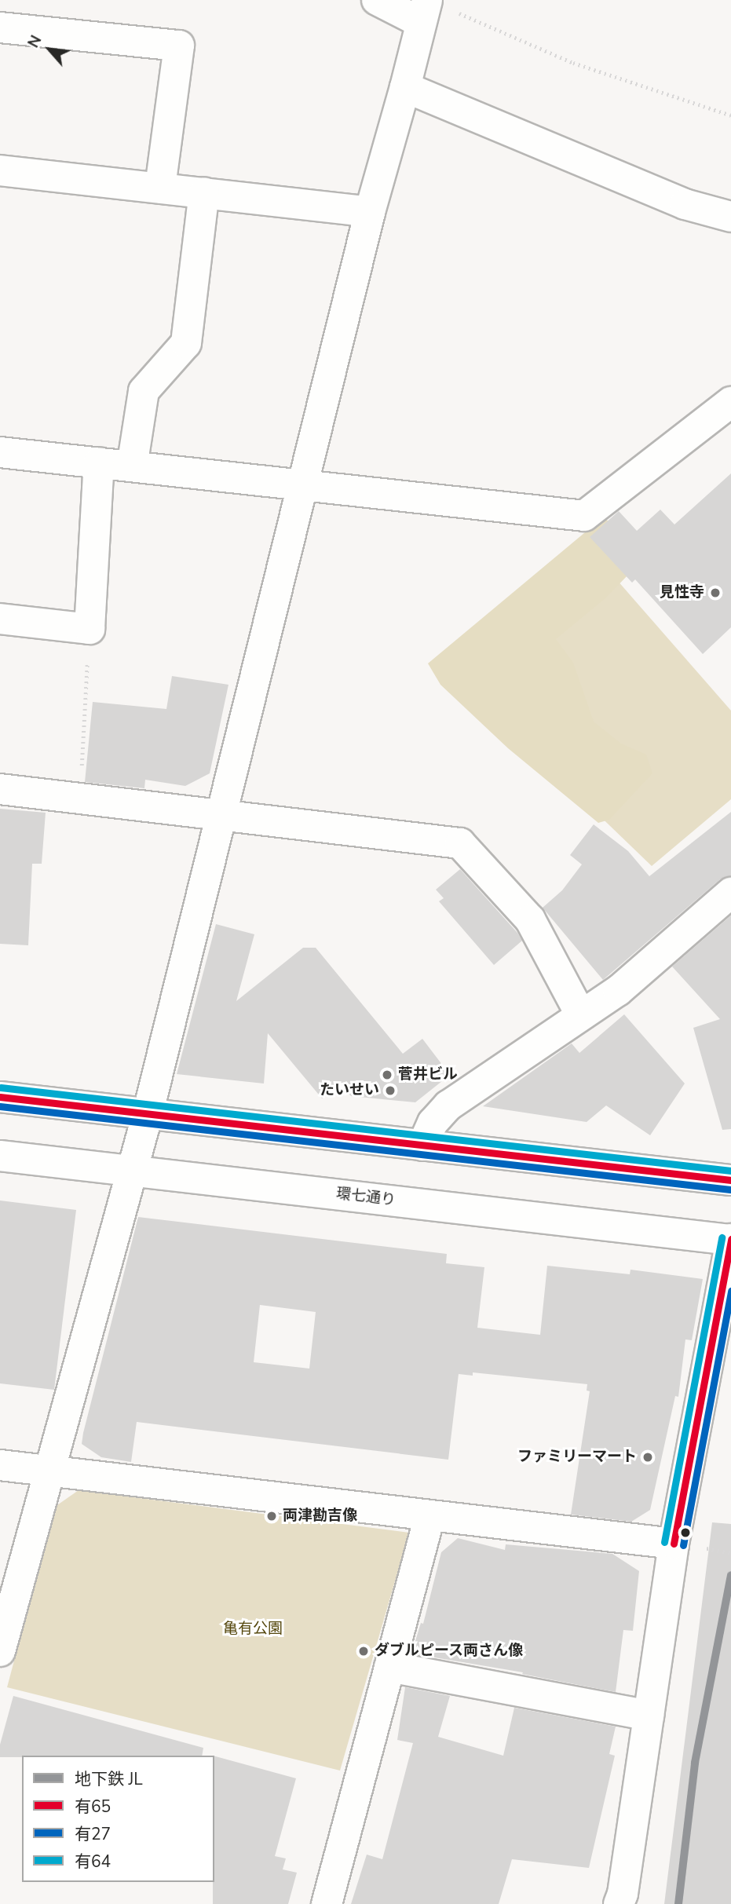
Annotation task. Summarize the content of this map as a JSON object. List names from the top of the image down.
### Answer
{
  "streets": {
    "street": ["環七通り"]
  },
  "parks": ["亀有公園"],
  "places": [
    "見性寺",
    "菅井ビル",
    "たいせい",
    "ファミリーマート",
    "両津勘吉像",
    "ダブルピース両さん像"
  ],
  "lines": [
    "transit line 有64",
    "transit line 有65",
    "transit line 有27",
    "metro line JL"
  ],
  "legend": [
    "地下鉄 JL",
    "有65",
    "有27",
    "有64"
  ],
  "north": "top left"
}
